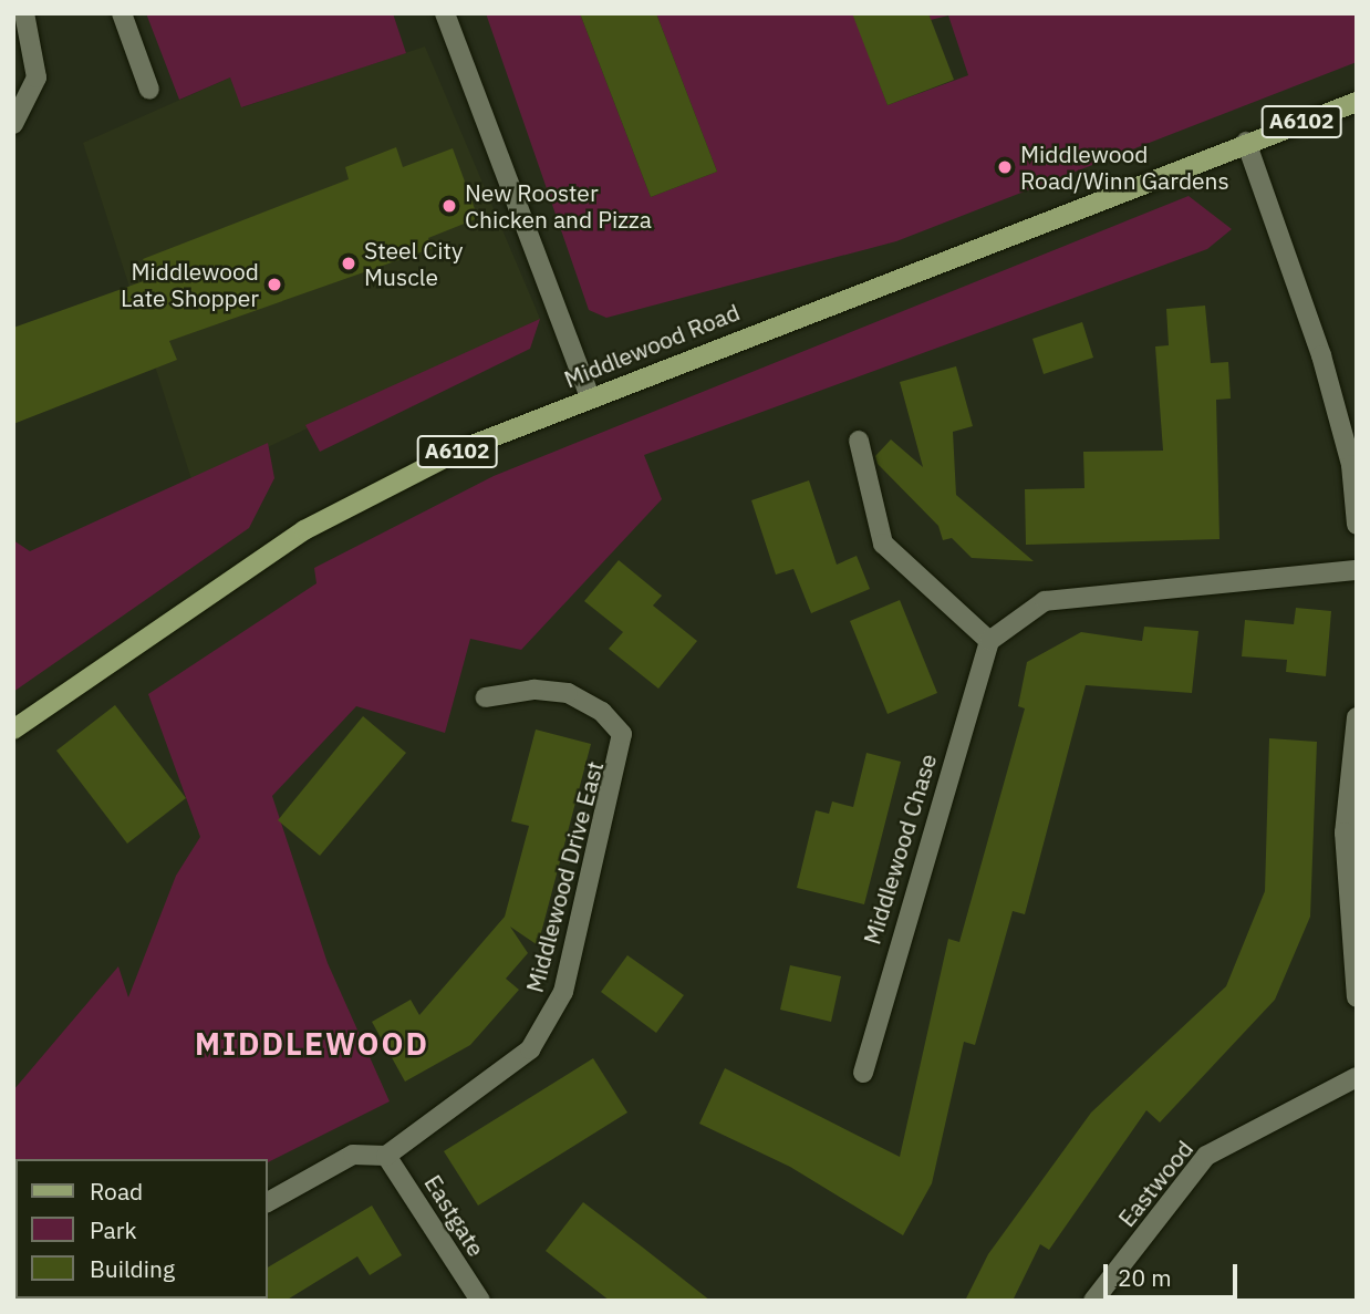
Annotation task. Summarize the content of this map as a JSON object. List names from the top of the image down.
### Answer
{
  "streets": {
    "main road": ["A6102", "Middlewood Road"],
    "street": [
      "Middlewood Chase",
      "Middlewood Drive East",
      "Eastwood",
      "Eastgate"
    ]
  },
  "crossings": [
    ["Middlewood Drive East", "Eastgate"]
  ],
  "districts": ["MIDDLEWOOD"],
  "places": [
    "Middlewood Road/Winn Gardens",
    "New Rooster Chicken and Pizza",
    "Steel City Muscle",
    "Middlewood Late Shopper"
  ],
  "legend": ["Road", "Park", "Building"],
  "scale_bar": "20 m"
}
